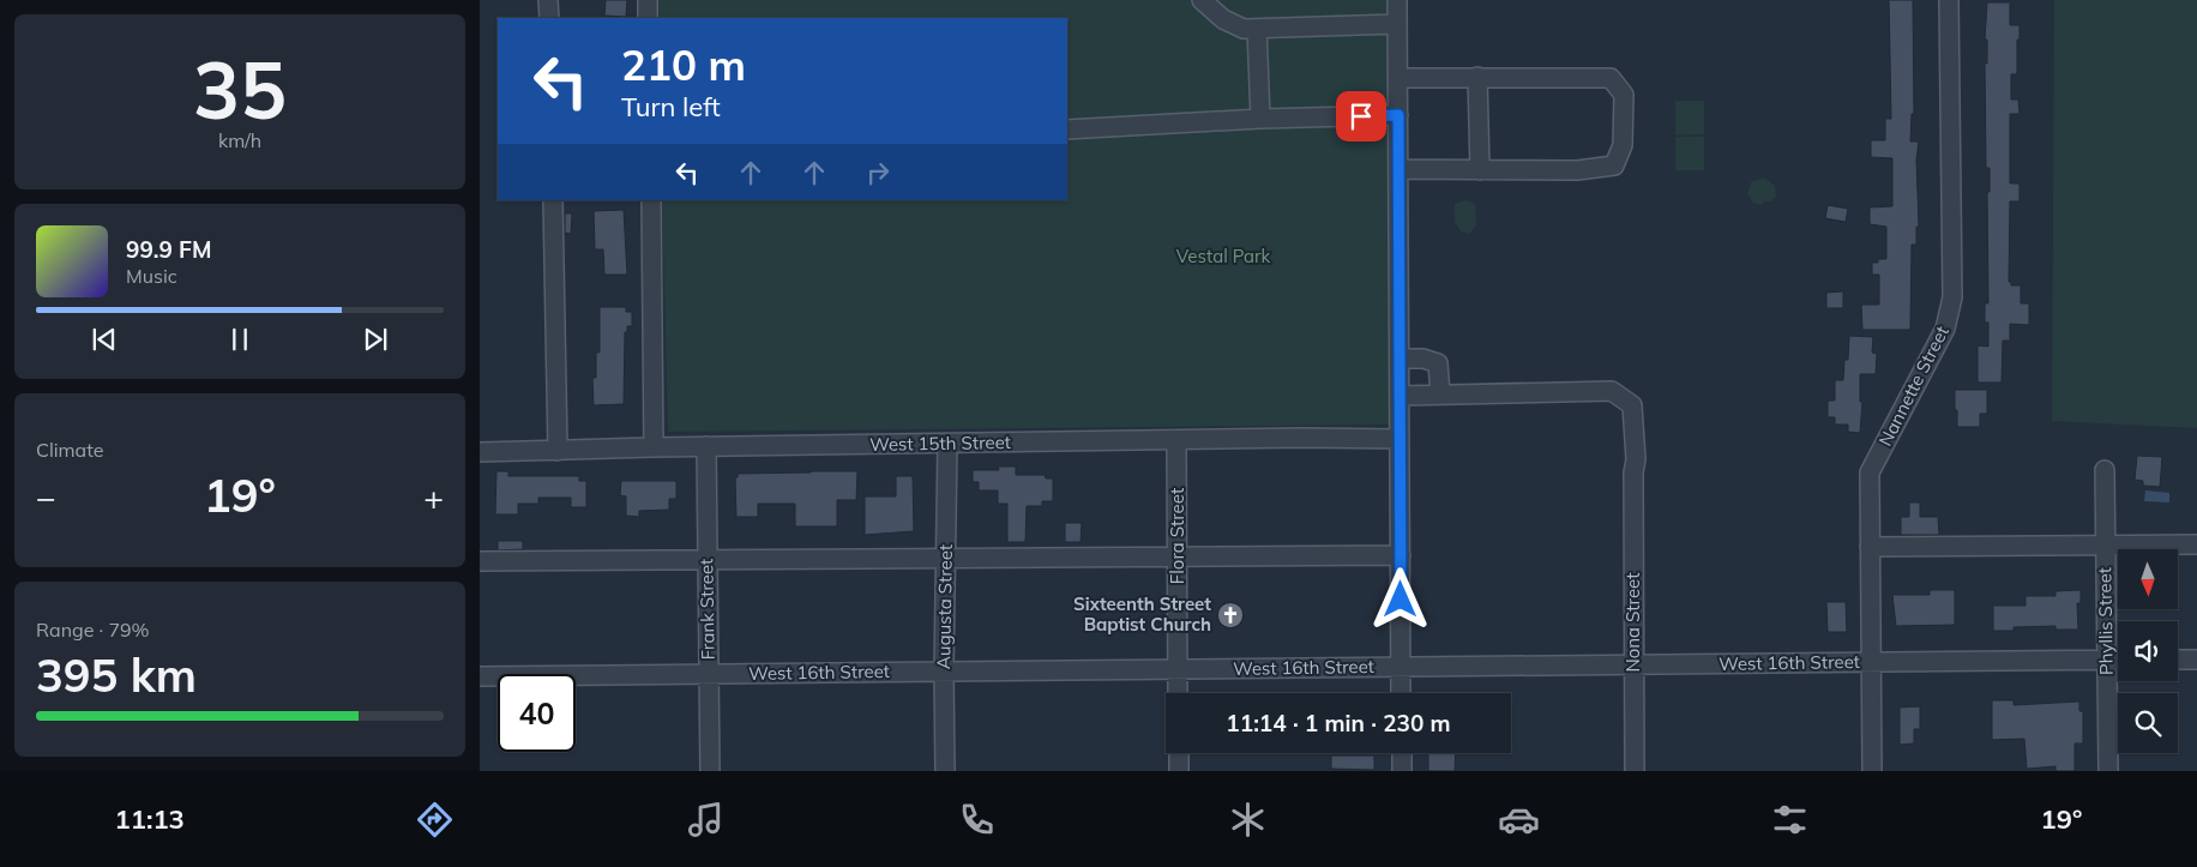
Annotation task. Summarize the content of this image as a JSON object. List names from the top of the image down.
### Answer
{
  "streets": {
    "street": [
      "Nannette Street",
      "West 15th Street",
      "Flora Street",
      "Augusta Street",
      "Frank Street",
      "Phyllis Street",
      "Nona Street",
      "West 16th Street"
    ]
  },
  "crossings": [
    ["Nannette Street", "West 16th Street"],
    ["West 15th Street", "Flora Street"],
    ["West 15th Street", "Augusta Street"],
    ["West 15th Street", "Frank Street"],
    ["Flora Street", "West 16th Street"],
    ["Augusta Street", "West 16th Street"],
    ["Frank Street", "West 16th Street"],
    ["Phyllis Street", "West 16th Street"],
    ["Nona Street", "West 16th Street"]
  ],
  "parks": ["Vestal Park"],
  "places": {
    "church": ["Sixteenth Street Baptist Church"]
  },
  "north": "bottom",
  "page": {
    "tile": [
      ["35", "km/h"],
      "Climate",
      ["Range · 79%", "395 km"]
    ],
    "turn": ["210 m", "Turn left"],
    "song": ["99.9 FM", "Music"],
    "heat": ["−", "19°", "+"],
    "limit": "40",
    "trip": "11:14 · 1 min · 230 m",
    "tabs": ["11:13", "19°"]
  }
}
